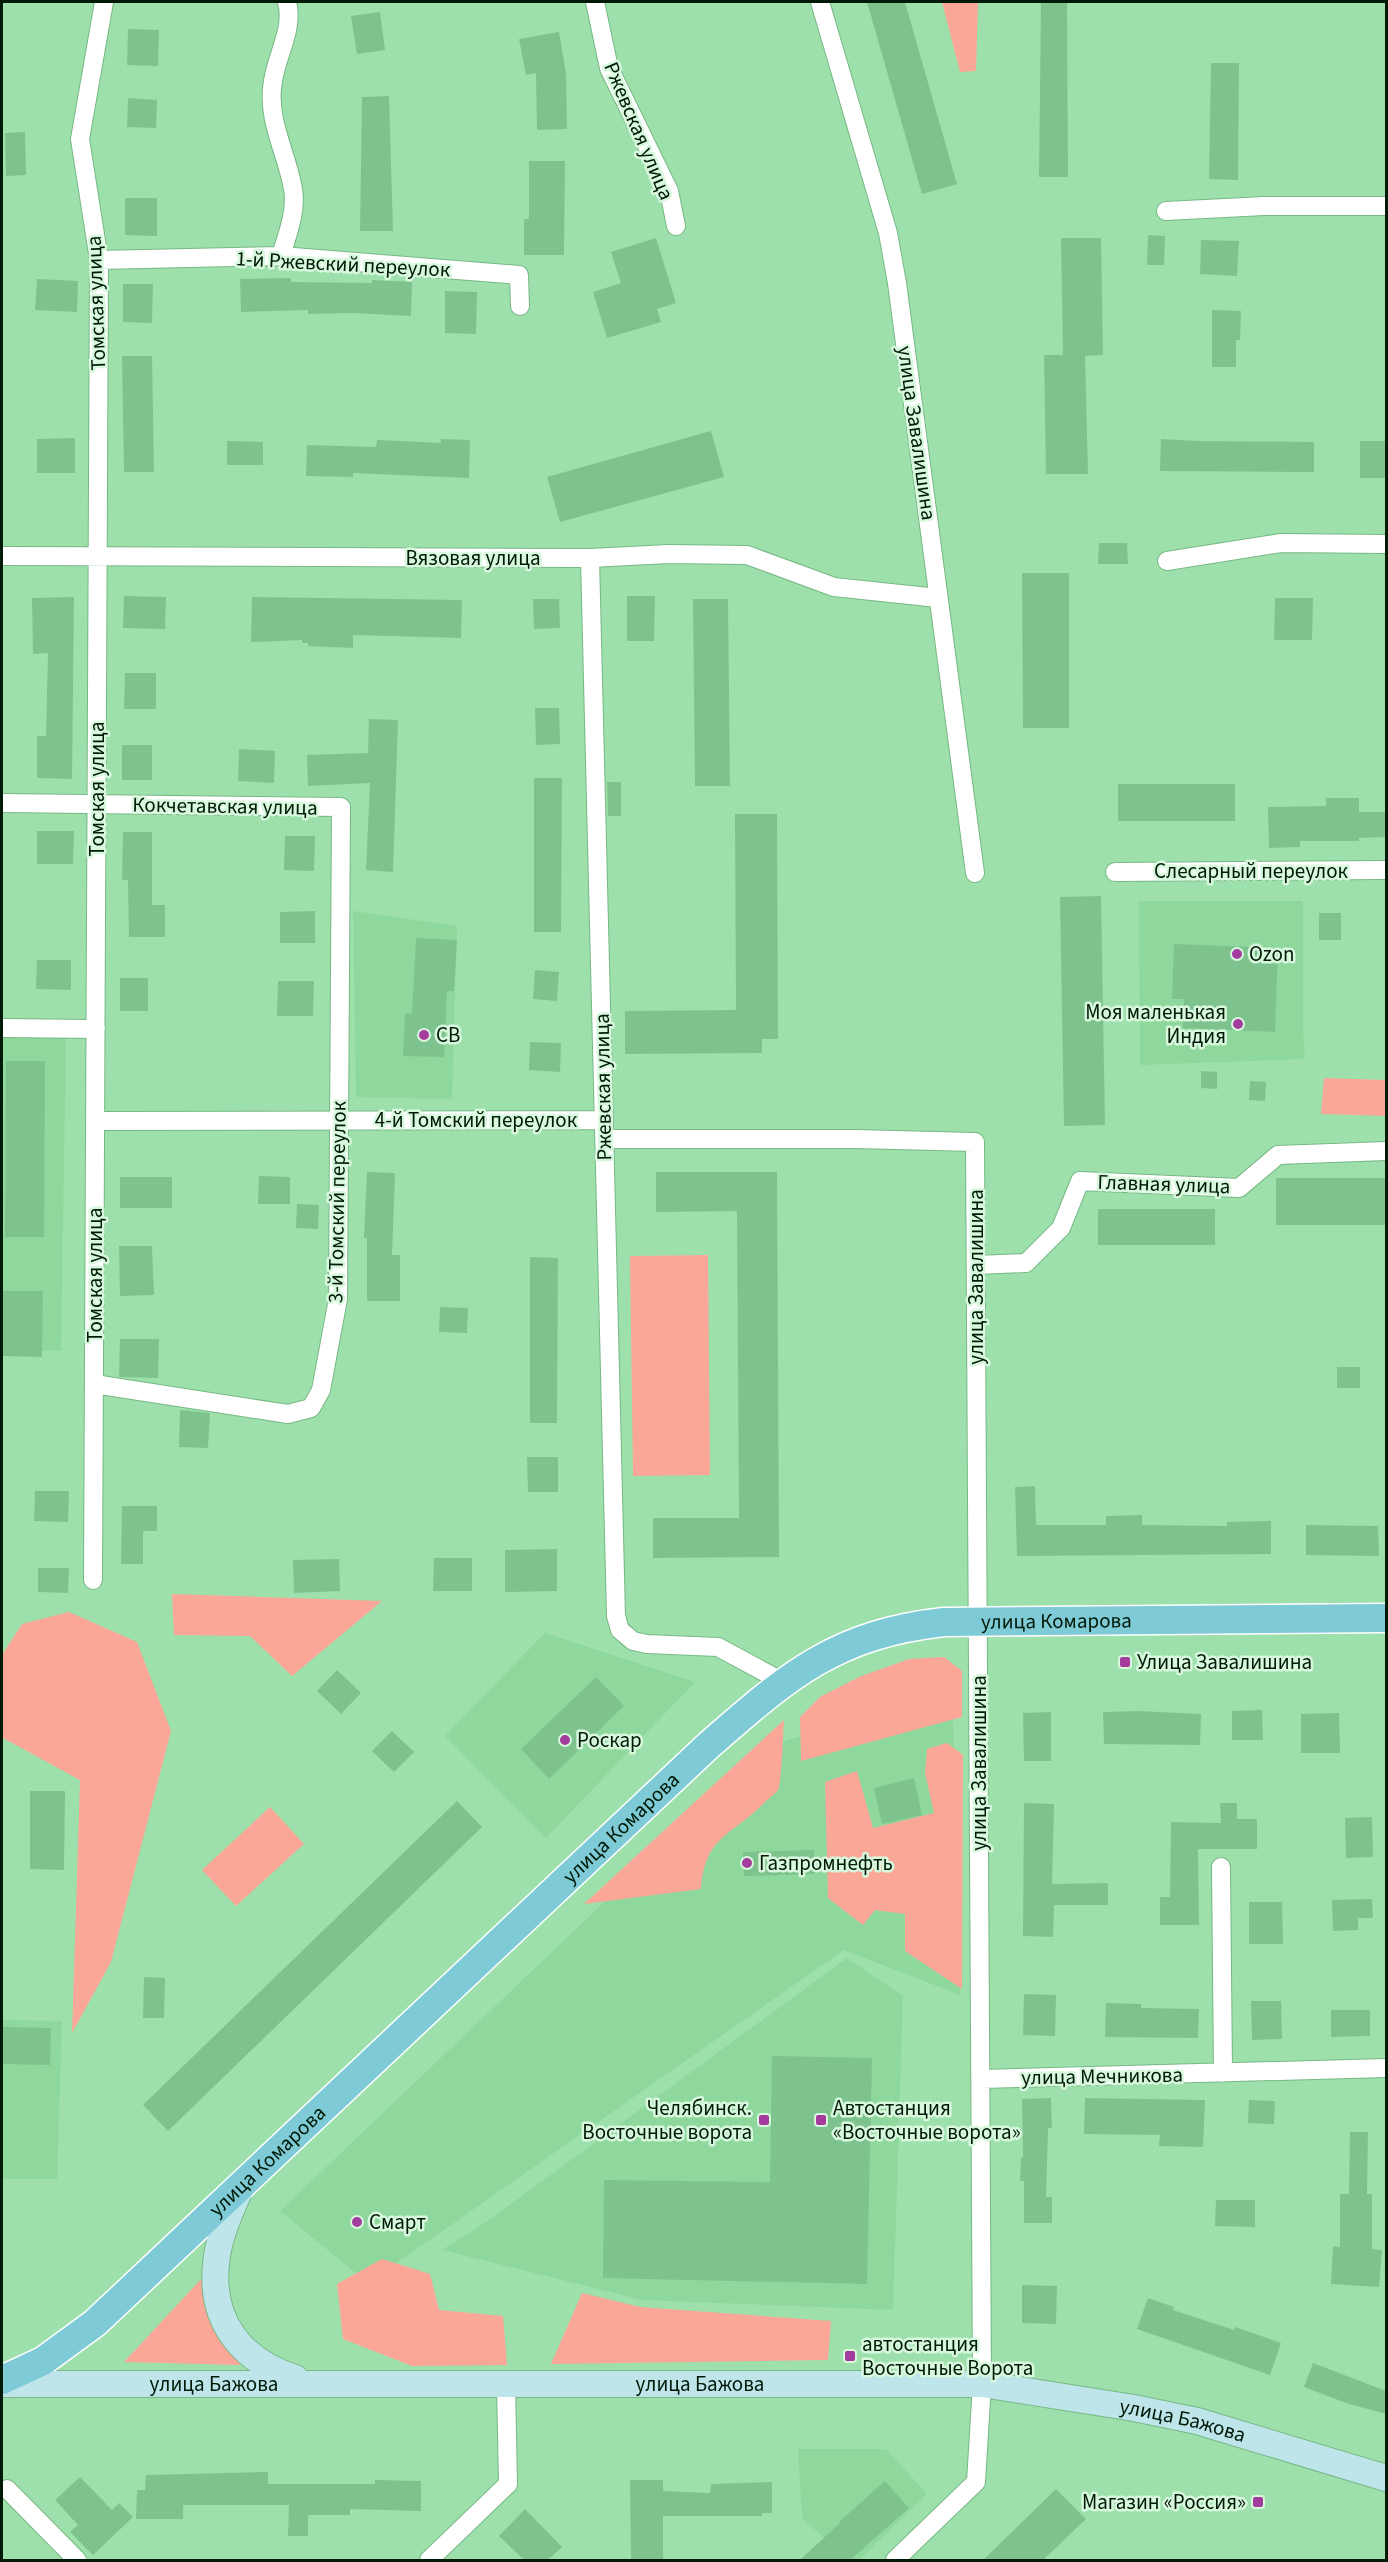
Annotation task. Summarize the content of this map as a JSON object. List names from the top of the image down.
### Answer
{
  "streets": {
    "main road": ["улица Комарова", "улица Бажова"],
    "street": [
      "Ржевская улица",
      "1-й Ржевский переулок",
      "Томская улица",
      "улица Завалишина",
      "Вязовая улица",
      "Кокчетавская улица",
      "Слесарный переулок",
      "4-й Томский переулок",
      "Главная улица",
      "3-й Томский переулок",
      "улица Мечникова"
    ]
  },
  "crossings": [
    ["Ржевская улица", "улица Завалишина"],
    ["Ржевская улица", "Вязовая улица"],
    ["Ржевская улица", "4-й Томский переулок"],
    ["Ржевская улица", "улица Комарова"],
    ["1-й Ржевский переулок", "Томская улица"],
    ["Томская улица", "Вязовая улица"],
    ["Томская улица", "Кокчетавская улица"],
    ["Томская улица", "4-й Томский переулок"],
    ["Томская улица", "3-й Томский переулок"],
    ["улица Завалишина", "Вязовая улица"],
    ["улица Завалишина", "Главная улица"],
    ["улица Завалишина", "улица Комарова"],
    ["улица Завалишина", "улица Мечникова"],
    ["улица Завалишина", "улица Бажова"],
    ["Кокчетавская улица", "3-й Томский переулок"],
    ["4-й Томский переулок", "3-й Томский переулок"],
    ["улица Комарова", "улица Бажова"]
  ],
  "places": {
    "other": [
      "Ozon",
      "Моя маленькая Индия",
      "СВ",
      "Роскар",
      "Газпромнефть",
      "Смарт"
    ],
    "transit": [
      "Улица Завалишина",
      "Челябинск. Восточные ворота",
      "Автостанция «Восточные ворота»",
      "автостанция Восточные Ворота",
      "Магазин «Россия»"
    ]
  }
}
